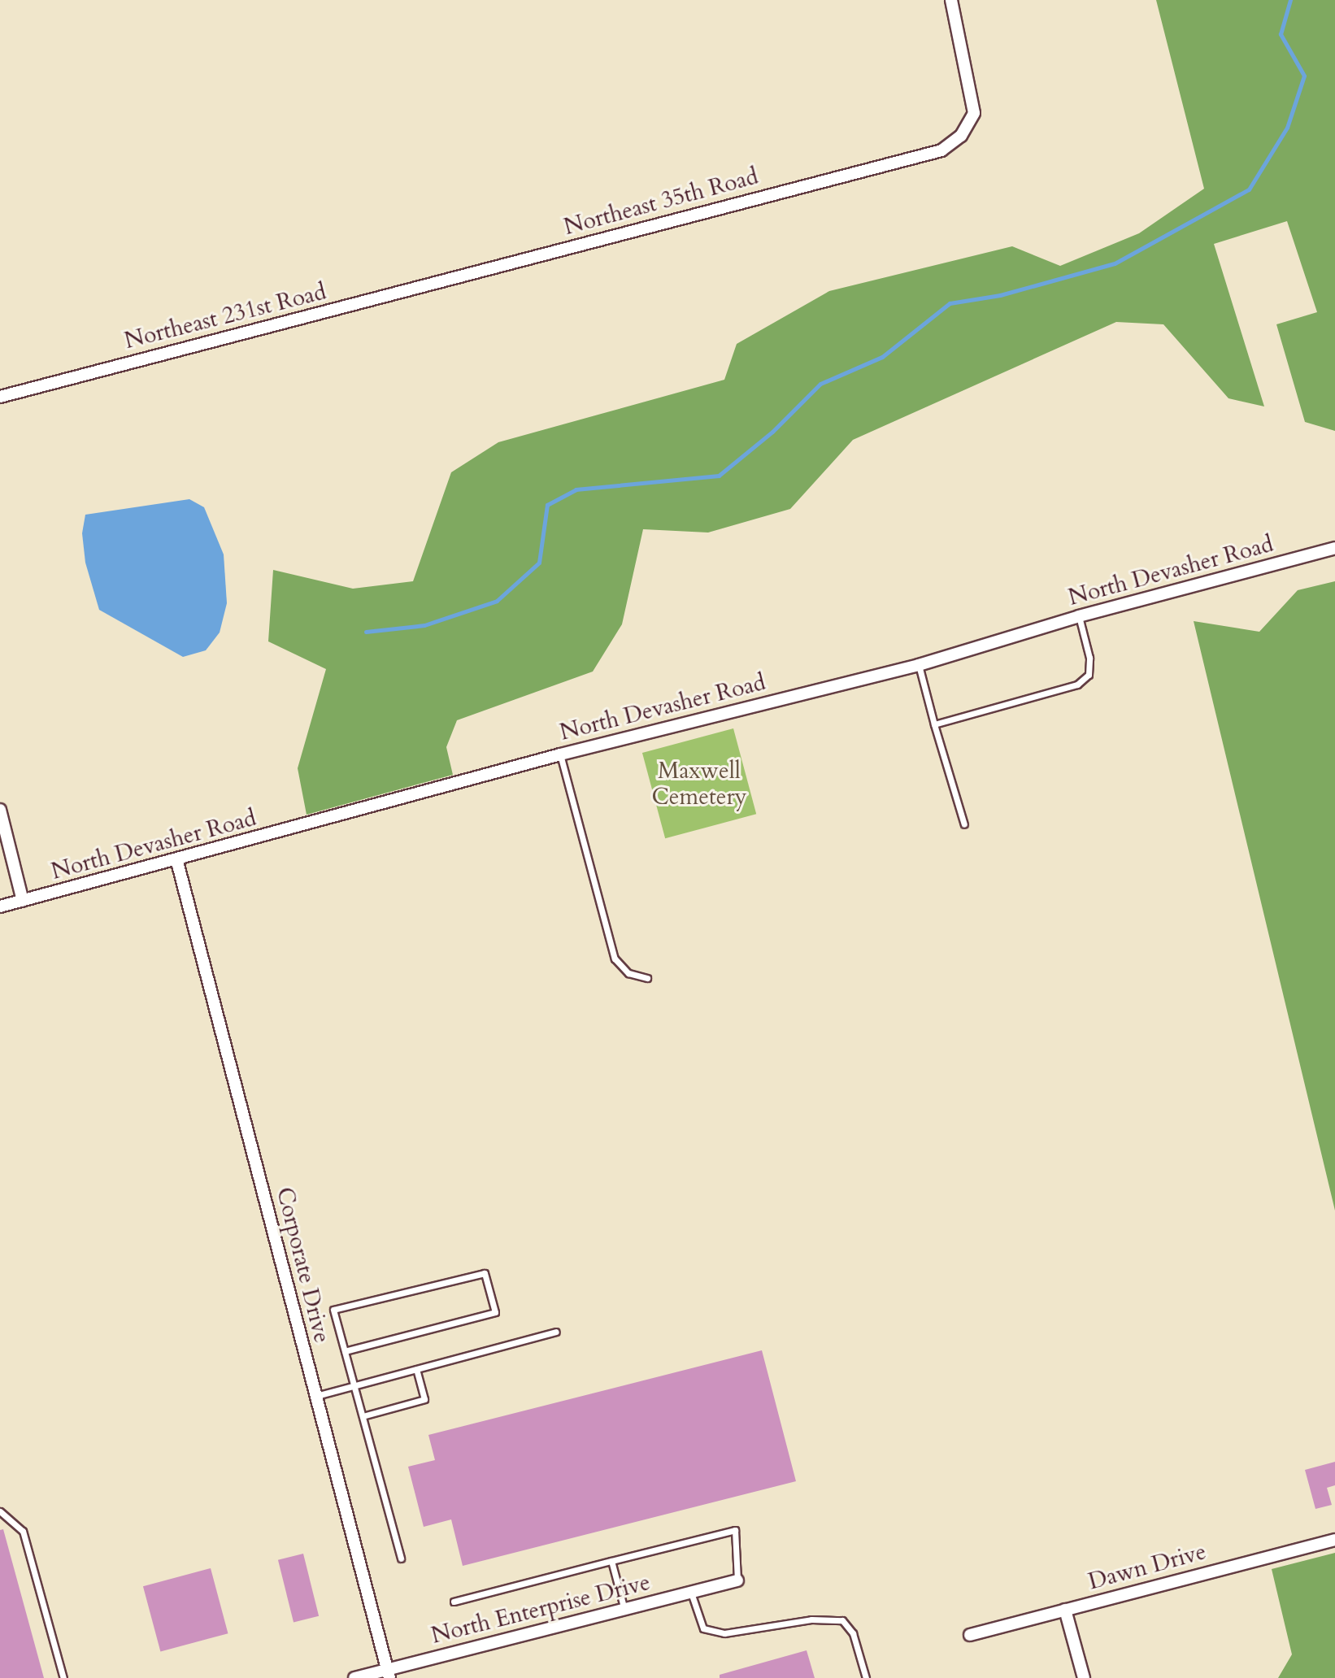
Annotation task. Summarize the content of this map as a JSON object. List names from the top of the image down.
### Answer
{
  "streets": {
    "street": [
      "Northeast 35th Road",
      "Northeast 231st Road",
      "North Devasher Road",
      "Corporate Drive",
      "Dawn Drive",
      "North Enterprise Drive"
    ]
  },
  "crossings": [
    ["Northeast 35th Road", "Northeast 231st Road"],
    ["North Devasher Road", "Corporate Drive"],
    ["Corporate Drive", "North Enterprise Drive"]
  ],
  "parks": ["Maxwell Cemetery"]
}
